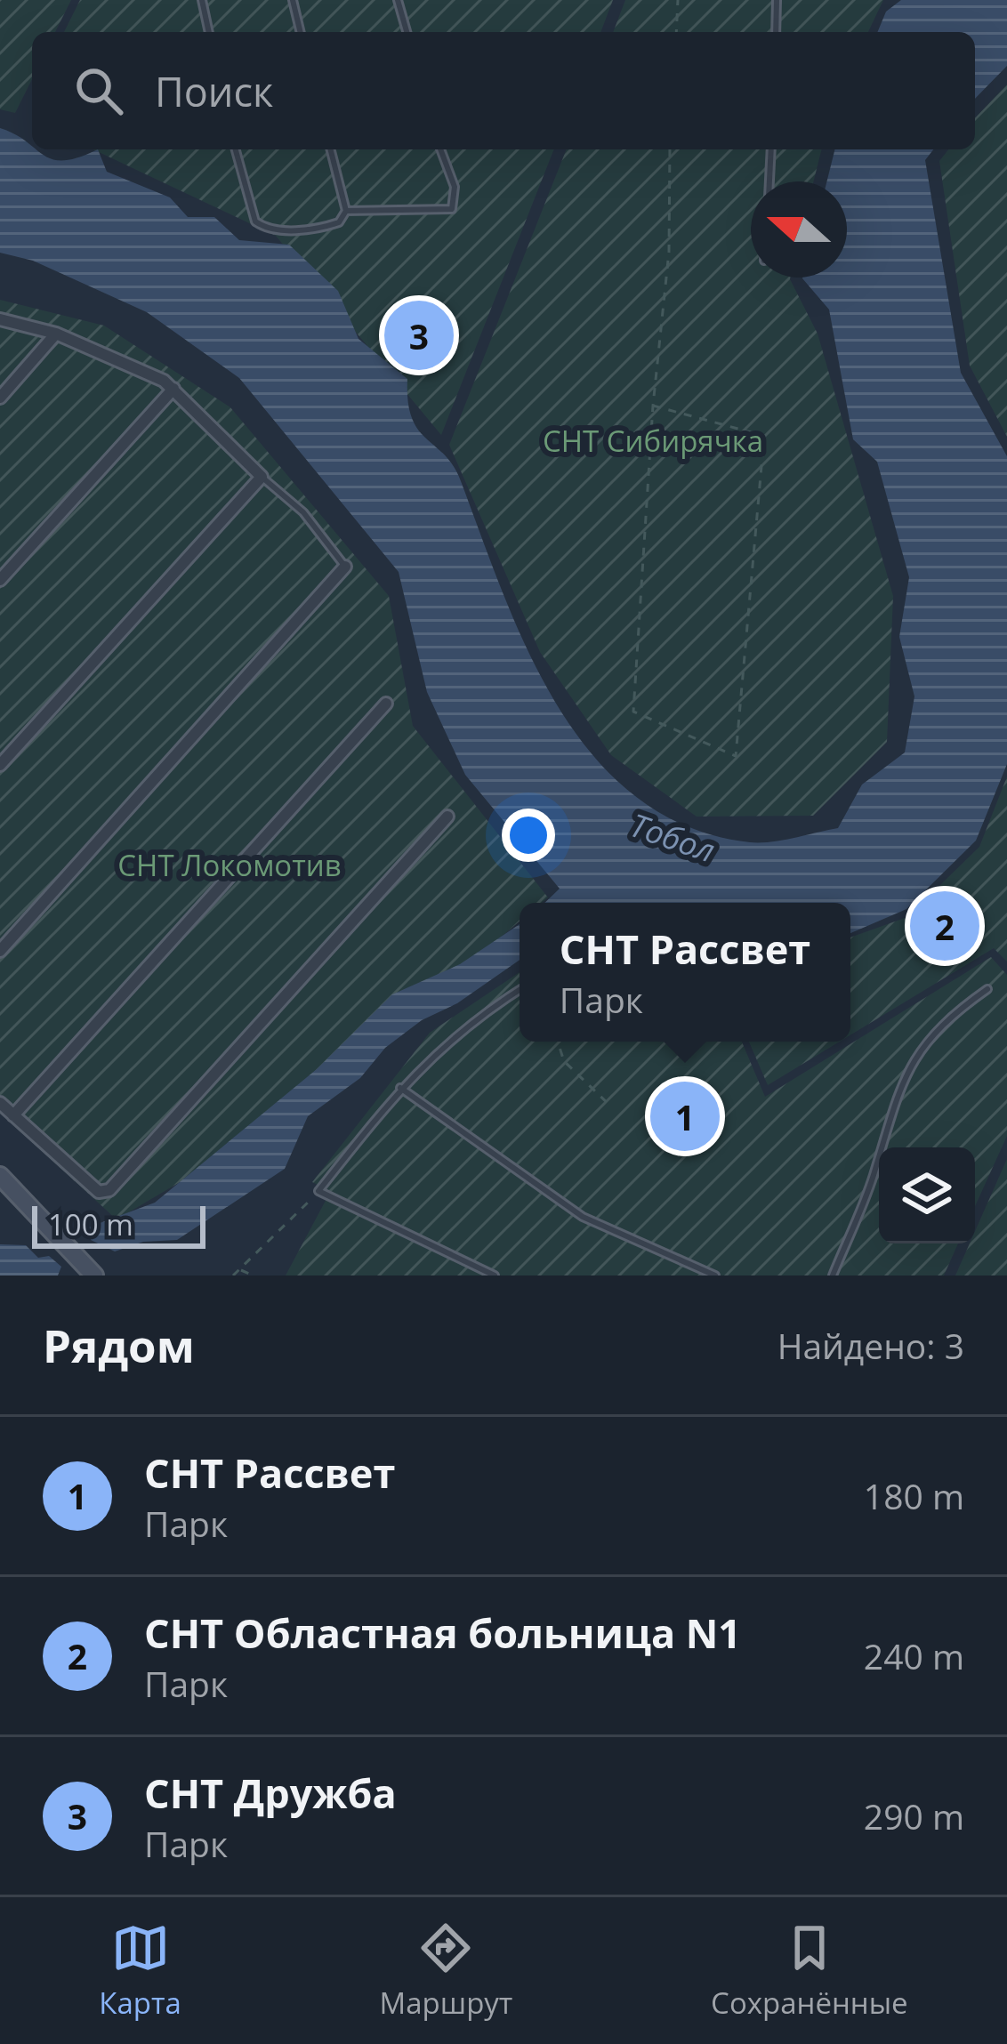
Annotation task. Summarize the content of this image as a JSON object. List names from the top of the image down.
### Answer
{
  "water": ["Тобол"],
  "parks": ["СНТ Сибирячка", "СНТ Локомотив"],
  "scale_bar": "100 m",
  "north": "left",
  "page": {
    "search": "Поиск",
    "pins": ["3", "2", "1"],
    "popup": ["СНТ Рассвет", "Парк"],
    "scale": "100 m",
    "heading": ["Рядом", "Найдено: 3"],
    "list": [
      {
        "mark": "1",
        "name": "СНТ Рассвет",
        "note": "Парк",
        "value": "180 m"
      },
      {
        "mark": "2",
        "name": "СНТ Областная больница N1",
        "note": "Парк",
        "value": "240 m"
      },
      {
        "mark": "3",
        "name": "СНТ Дружба",
        "note": "Парк",
        "value": "290 m"
      }
    ],
    "nav": ["Карта", "Маршрут", "Сохранённые"]
  }
}
